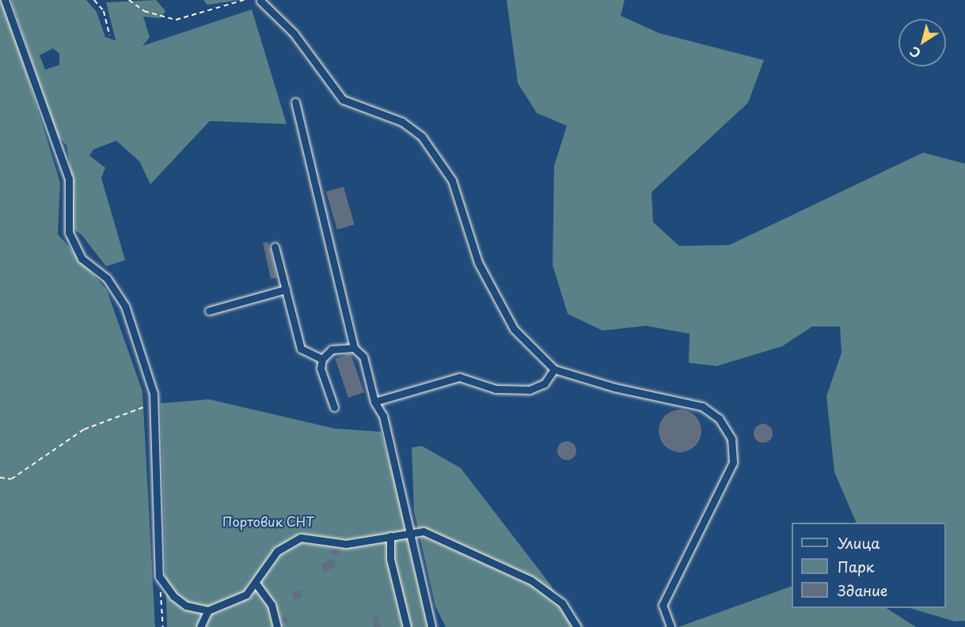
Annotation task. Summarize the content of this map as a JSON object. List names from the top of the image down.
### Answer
{
  "parks": ["Портовик СНТ"],
  "legend": ["Улица", "Парк", "Здание"],
  "north": "bottom left"
}
